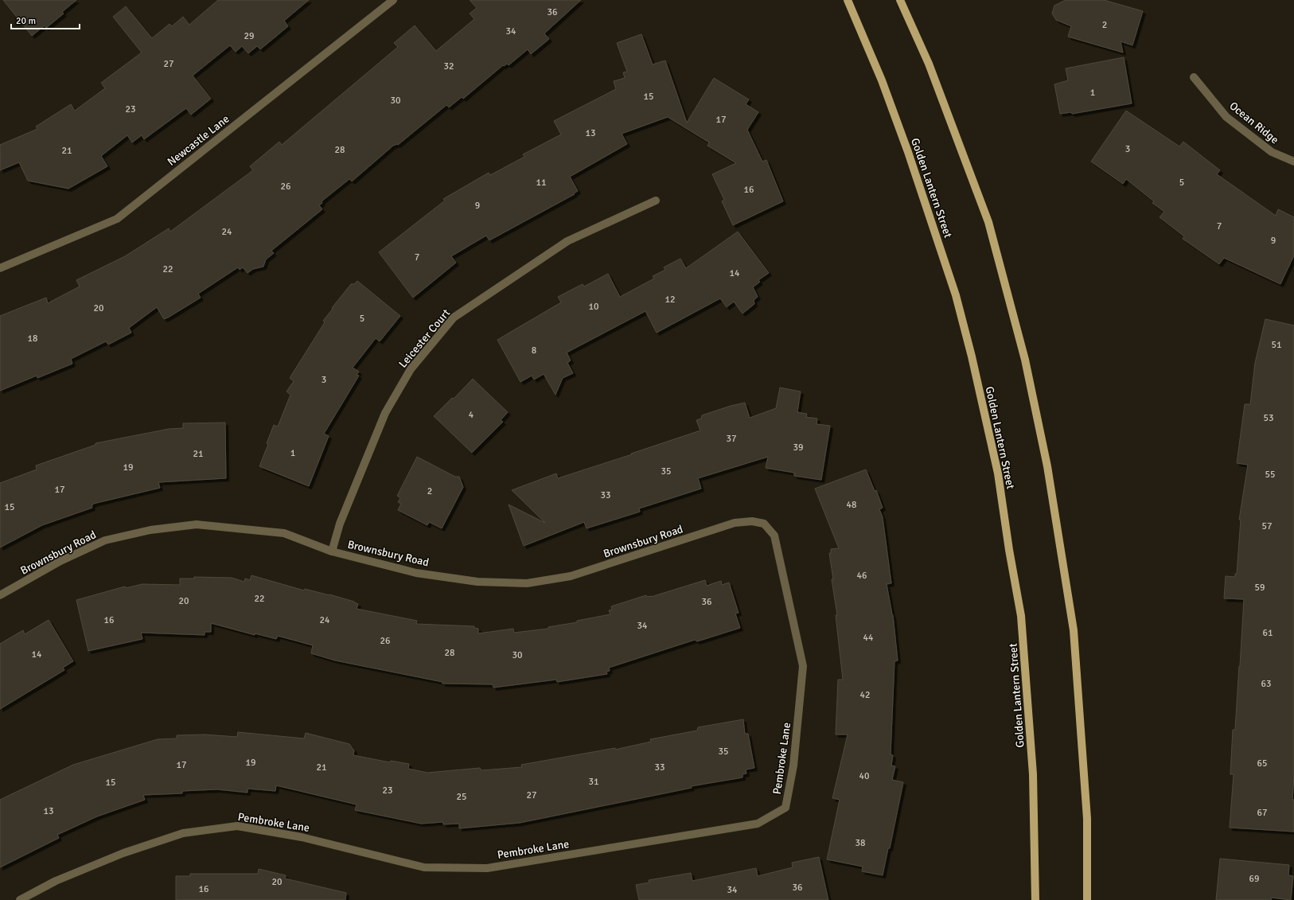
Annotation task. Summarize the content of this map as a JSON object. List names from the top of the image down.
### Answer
{
  "streets": {
    "main road": ["Golden Lantern Street"],
    "street": [
      "Ocean Ridge",
      "Newcastle Lane",
      "Leicester Court",
      "Brownsbury Road",
      "Pembroke Lane"
    ]
  },
  "crossings": [
    ["Leicester Court", "Brownsbury Road"],
    ["Brownsbury Road", "Pembroke Lane"]
  ],
  "house_numbers": [
    "36",
    "2",
    "34",
    "29",
    "27",
    "32",
    "1",
    "15",
    "30",
    "23",
    "17",
    "13",
    "3",
    "28",
    "21",
    "11",
    "5",
    "26",
    "16",
    "9",
    "7",
    "24",
    "9",
    "7",
    "22",
    "14",
    "12",
    "10",
    "20",
    "5",
    "18",
    "51",
    "8",
    "3",
    "4",
    "53",
    "37",
    "39",
    "1",
    "21",
    "19",
    "35",
    "55",
    "17",
    "2",
    "33",
    "48",
    "15",
    "57",
    "46",
    "59",
    "22",
    "20",
    "36",
    "16",
    "24",
    "34",
    "61",
    "44",
    "26",
    "28",
    "14",
    "30",
    "63",
    "42",
    "35",
    "19",
    "65",
    "17",
    "21",
    "33",
    "40",
    "31",
    "15",
    "23",
    "27",
    "25",
    "13",
    "67",
    "38",
    "69",
    "20",
    "36",
    "16",
    "34"
  ],
  "scale_bar": "20 m"
}
